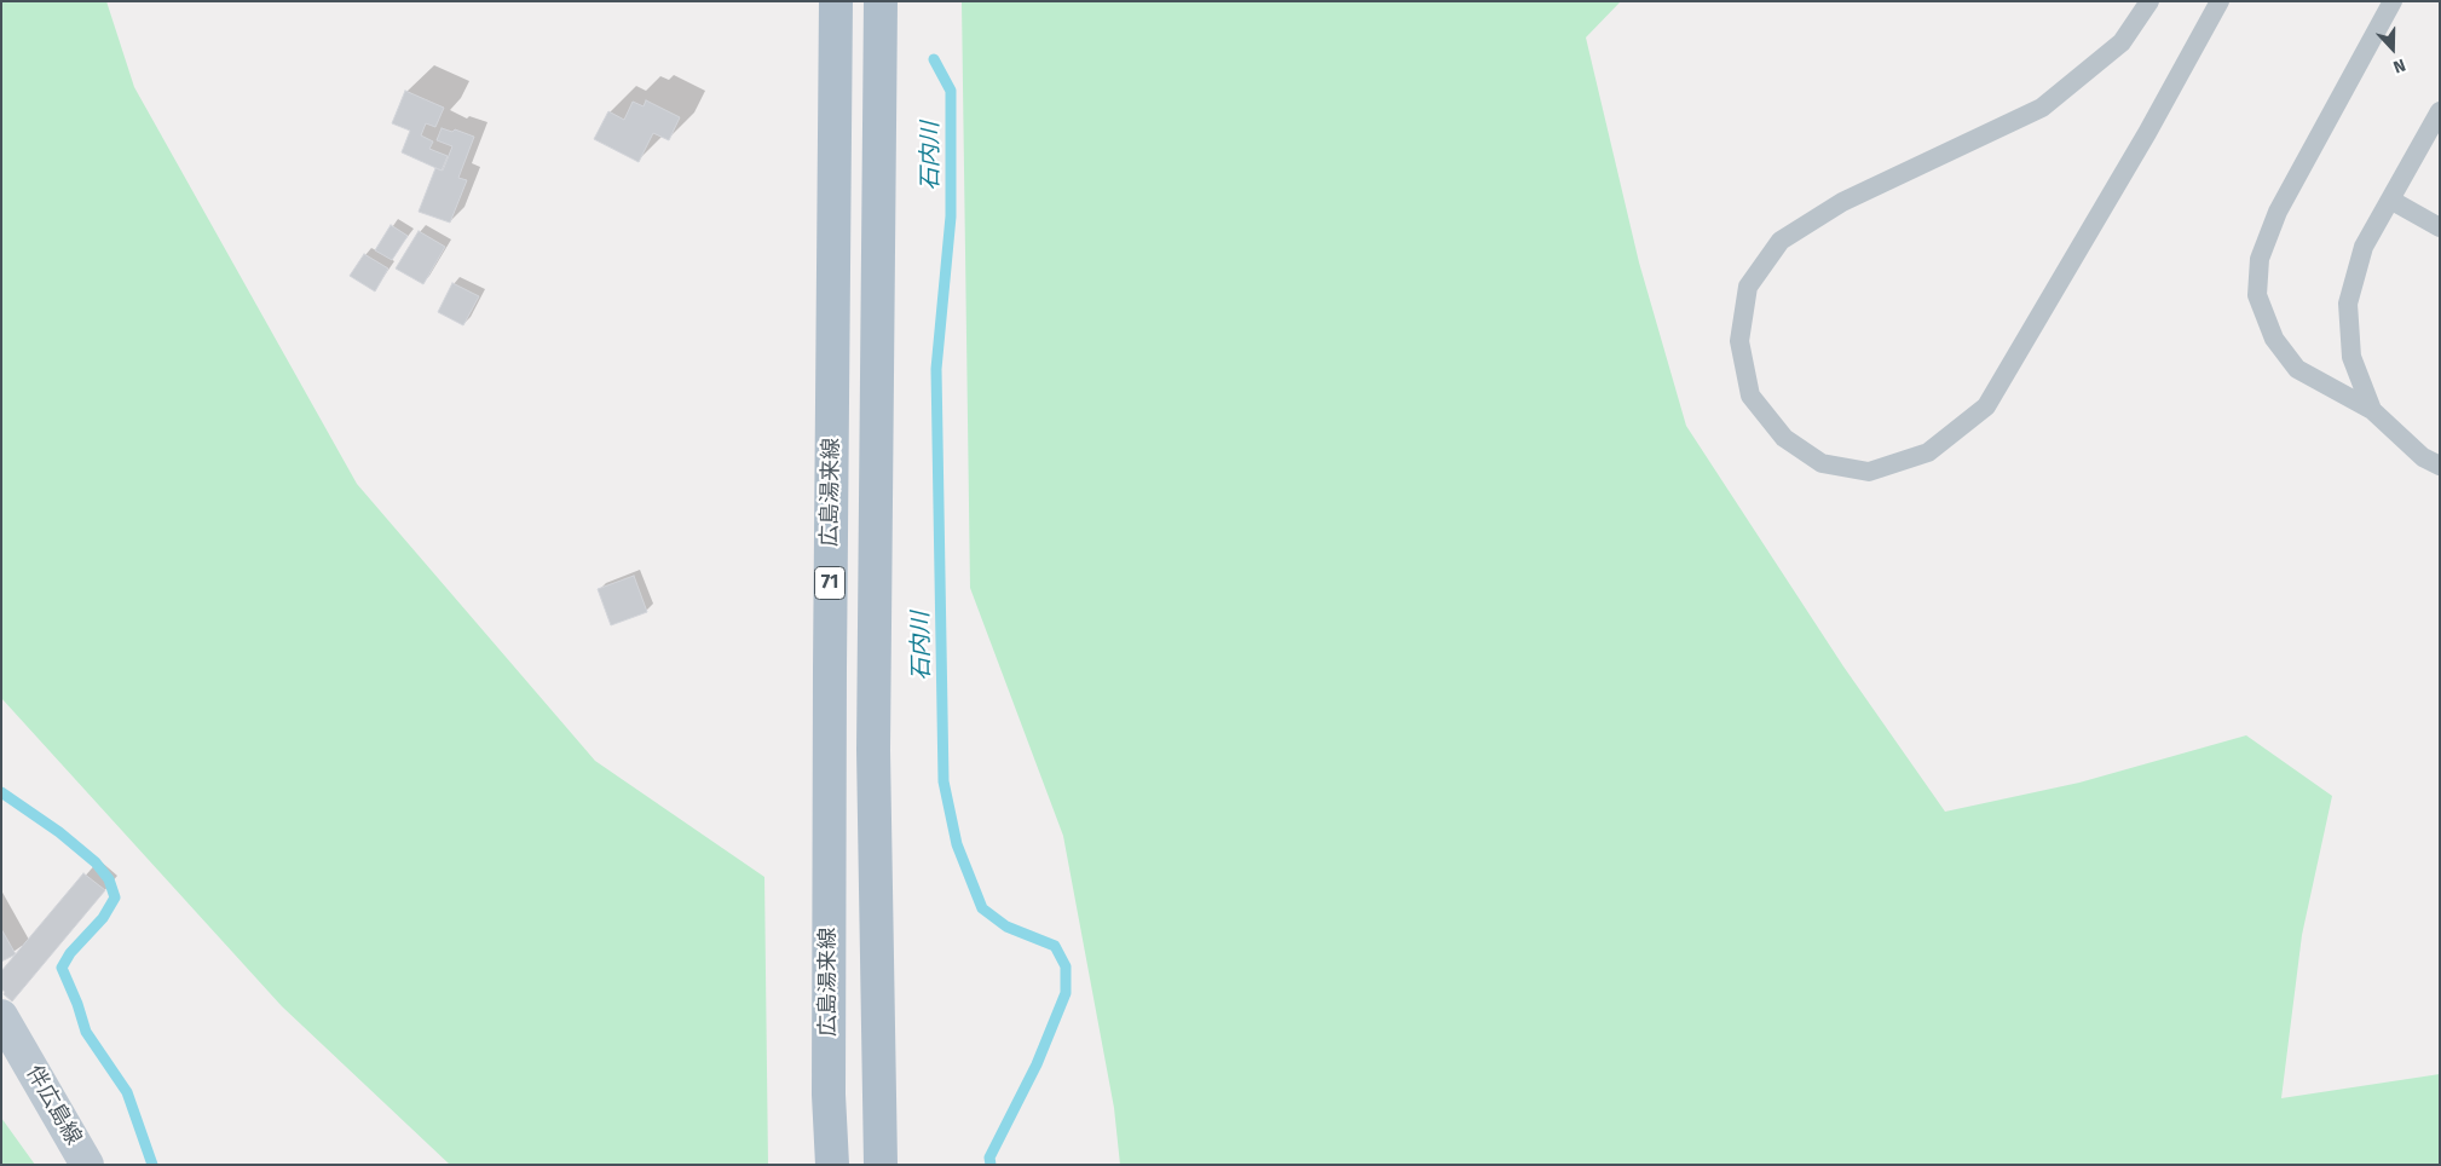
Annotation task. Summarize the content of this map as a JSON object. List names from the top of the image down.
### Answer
{
  "streets": {
    "main road": ["広島湯来線", "71", "伴広島線"]
  },
  "water": ["石内川"],
  "north": "bottom"
}
